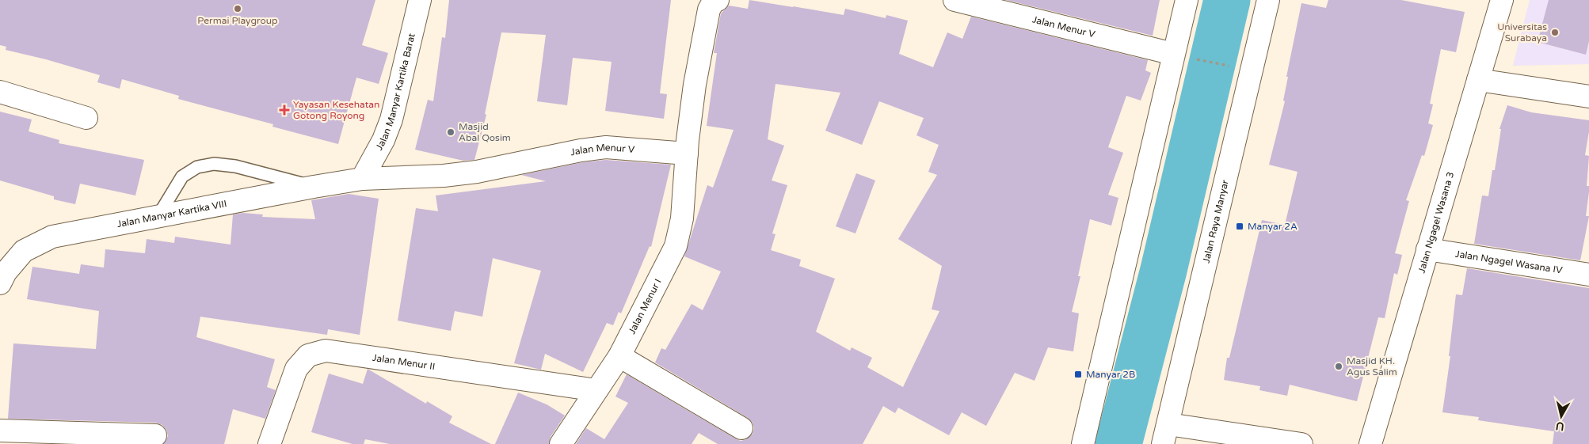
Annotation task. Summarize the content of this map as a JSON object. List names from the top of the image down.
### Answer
{
  "streets": {
    "street": [
      "Jalan Menur V",
      "Jalan Manyar Kartika Barat",
      "Jalan Manyar Kartika VIII",
      "Jalan Ngagel Wasana 3",
      "Jalan Raya Manyar",
      "Jalan Ngagel Wasana IV",
      "Jalan Menur I",
      "Jalan Menur II"
    ]
  },
  "crossings": [
    ["Jalan Menur V", "Jalan Manyar Kartika Barat"],
    ["Jalan Menur V", "Jalan Manyar Kartika VIII"],
    ["Jalan Menur V", "Jalan Menur I"],
    ["Jalan Manyar Kartika Barat", "Jalan Manyar Kartika VIII"],
    ["Jalan Ngagel Wasana 3", "Jalan Ngagel Wasana IV"],
    ["Jalan Menur I", "Jalan Menur II"]
  ],
  "places": {
    "other": [
      "Permai Playgroup",
      "Universitas Surabaya",
      "Masjid Abal Qosim",
      "Masjid KH. Agus Salim"
    ],
    "health": ["Yayasan Kesehatan Gotong Royong"],
    "transit": ["Manyar 2A", "Manyar 2B"]
  },
  "north": "bottom"
}
